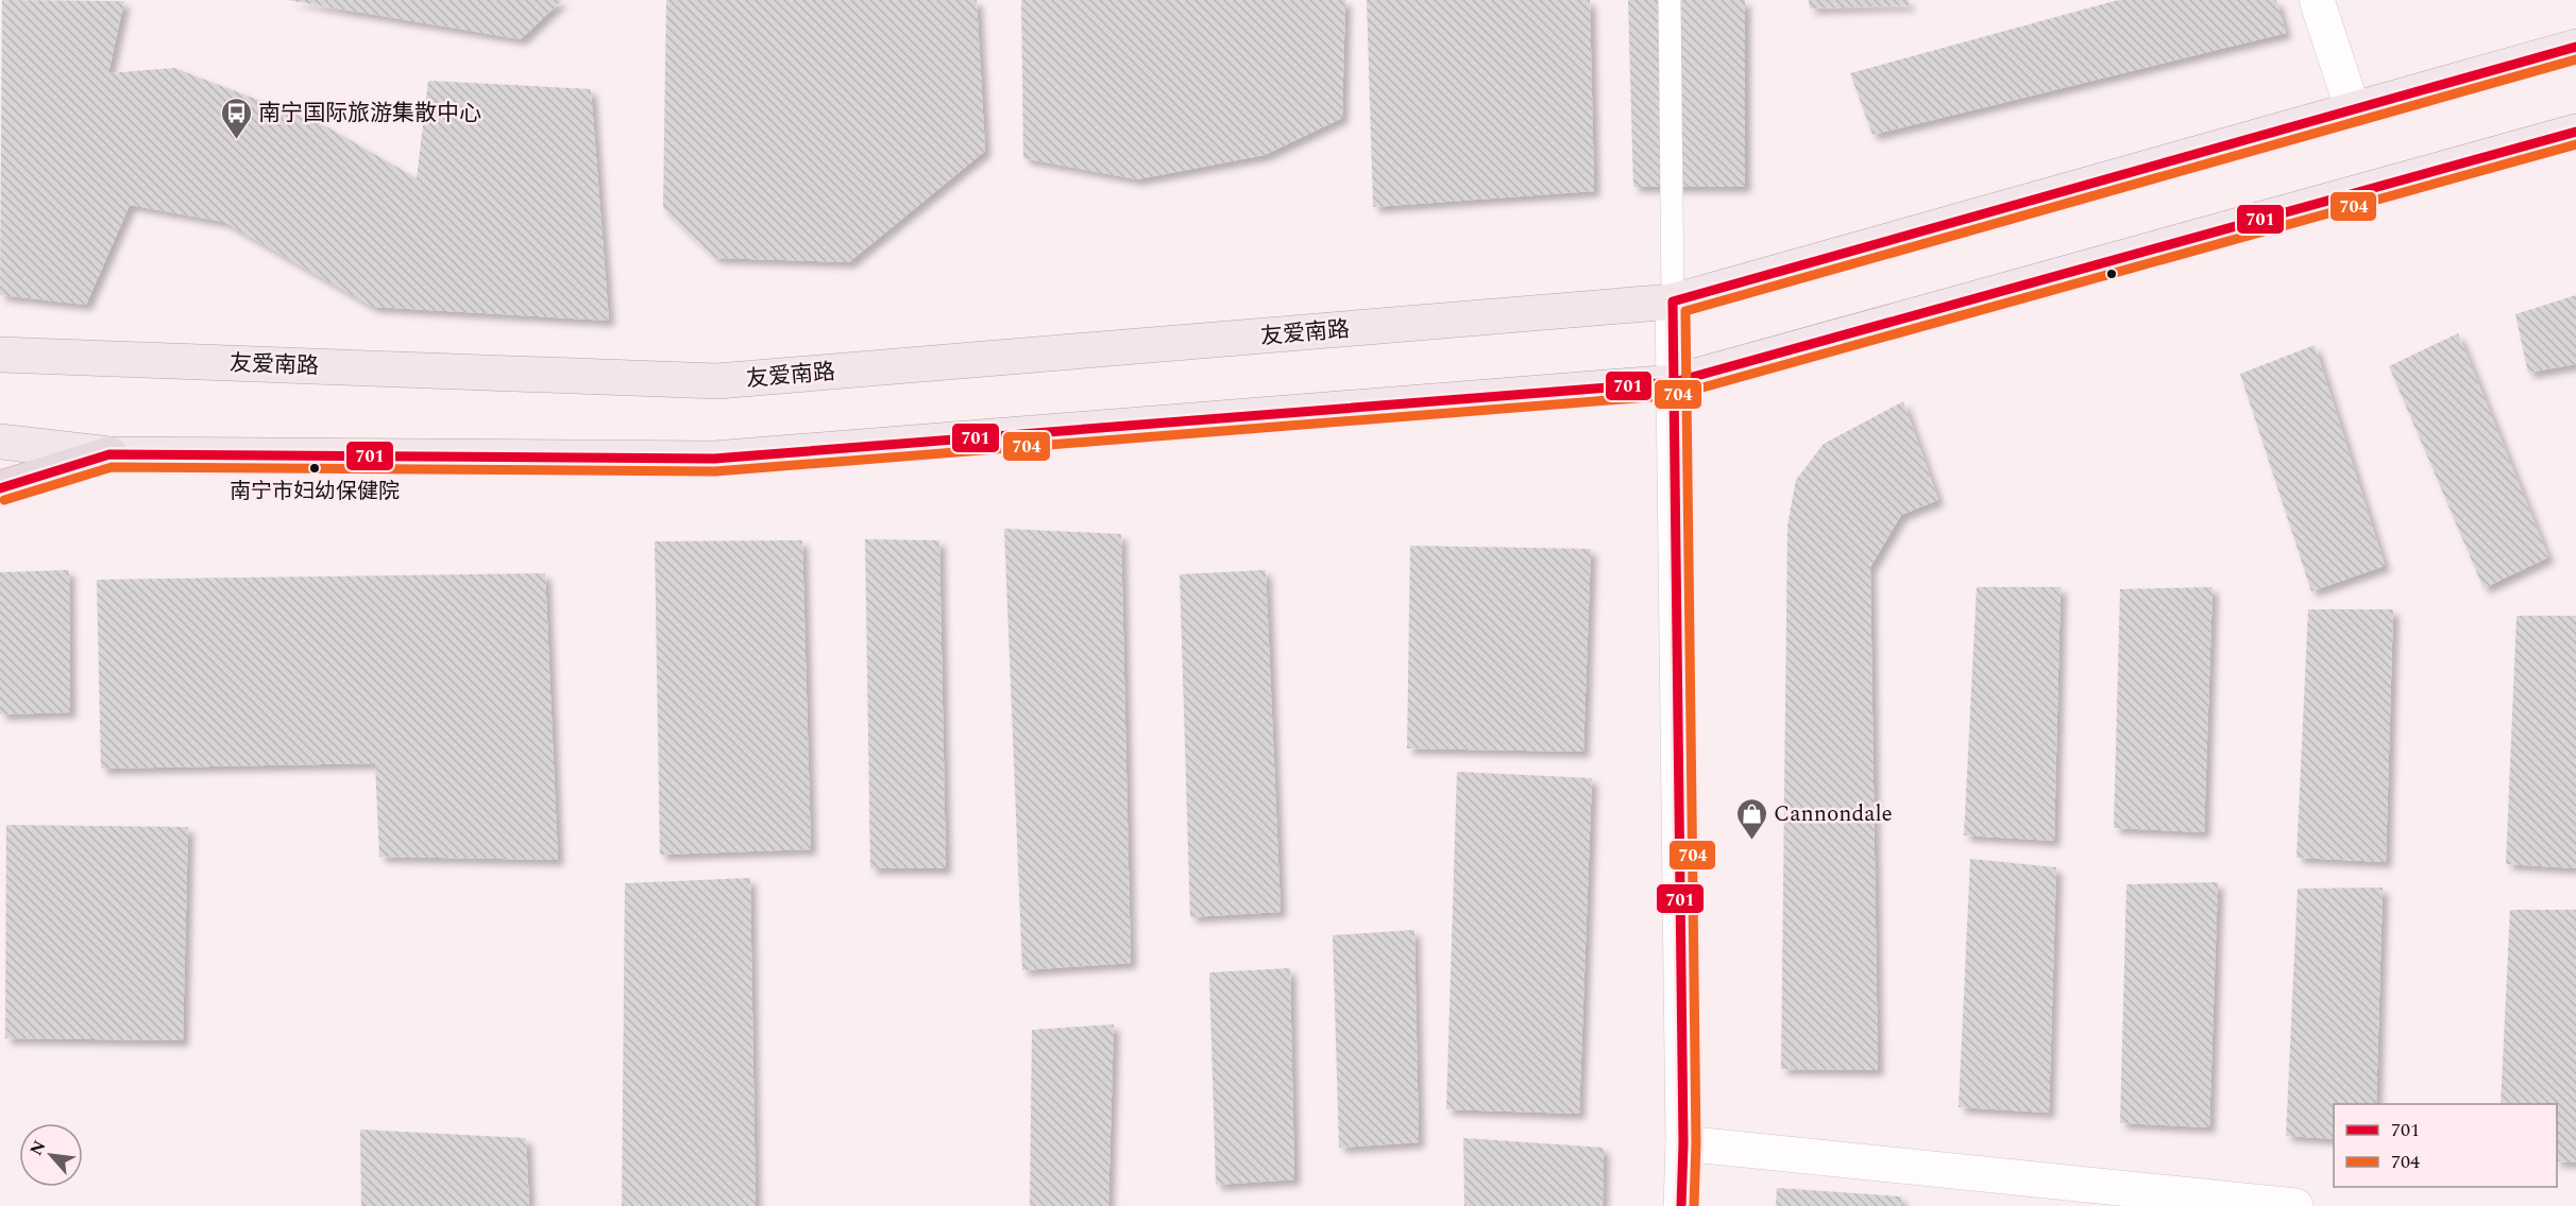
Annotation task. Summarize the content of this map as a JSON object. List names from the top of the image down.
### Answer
{
  "streets": {
    "main road": ["友爱南路"]
  },
  "places": {
    "bus stop": ["南宁国际旅游集散中心"],
    "other": ["南宁市妇幼保健院"],
    "shop": ["Cannondale"]
  },
  "lines": ["transit line 701", "transit line 704"],
  "legend": ["701", "704"],
  "north": "top left"
}
